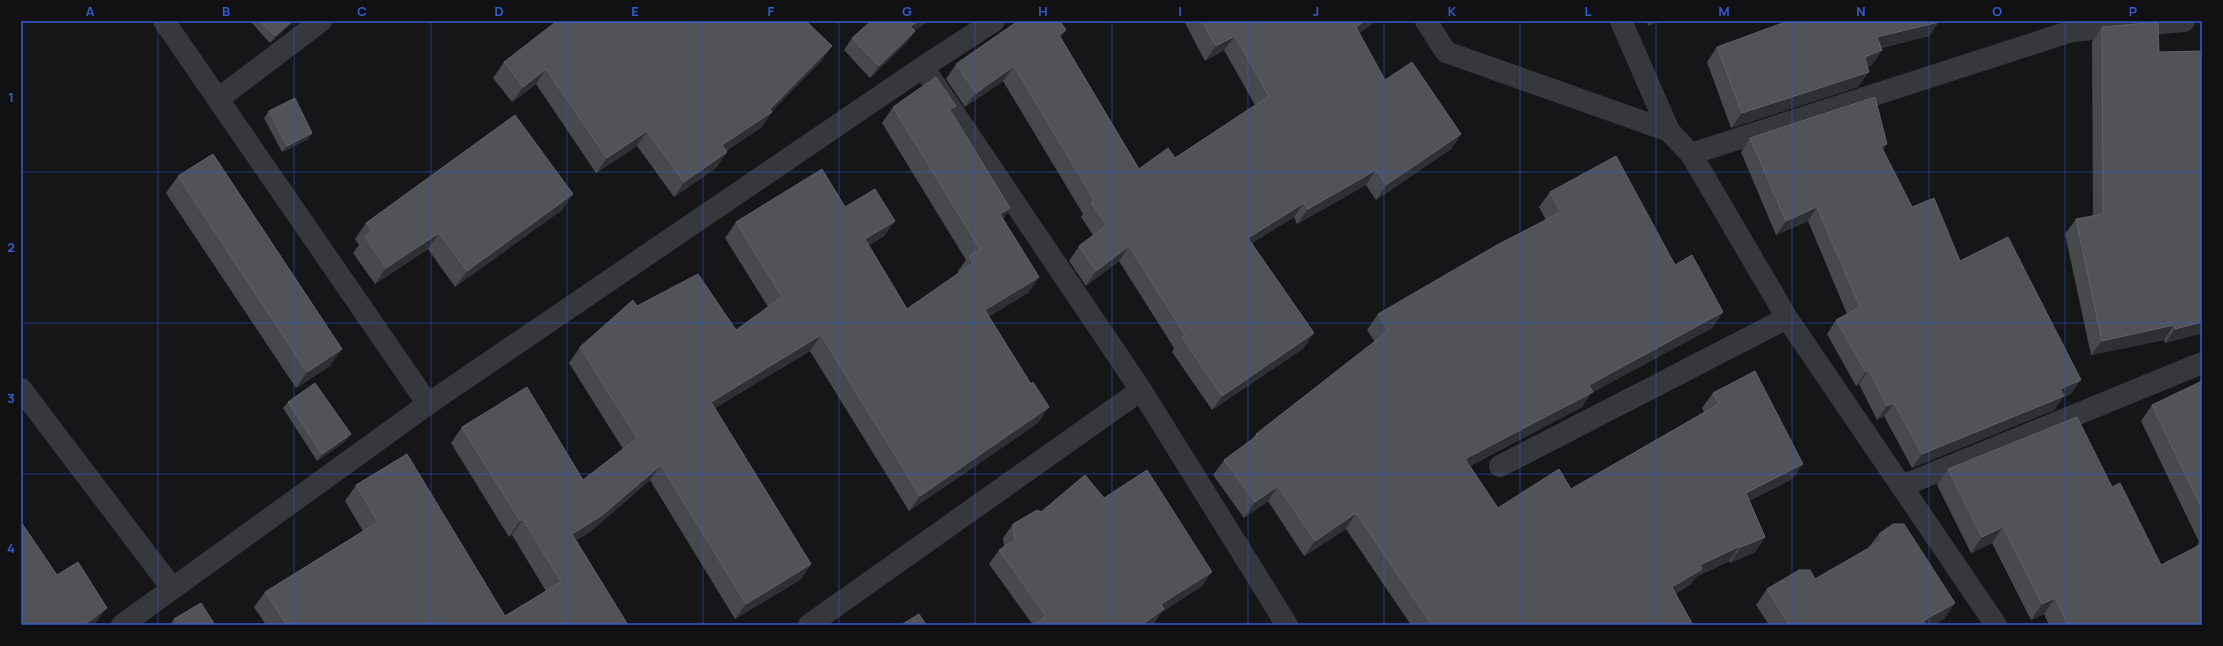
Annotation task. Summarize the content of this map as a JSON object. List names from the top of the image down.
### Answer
{
  "grid": {
    "columns": [
      "A",
      "B",
      "C",
      "D",
      "E",
      "F",
      "G",
      "H",
      "I",
      "J",
      "K",
      "L",
      "M",
      "N",
      "O",
      "P"
    ],
    "rows": [
      "1",
      "2",
      "3",
      "4"
    ]
  }
}
